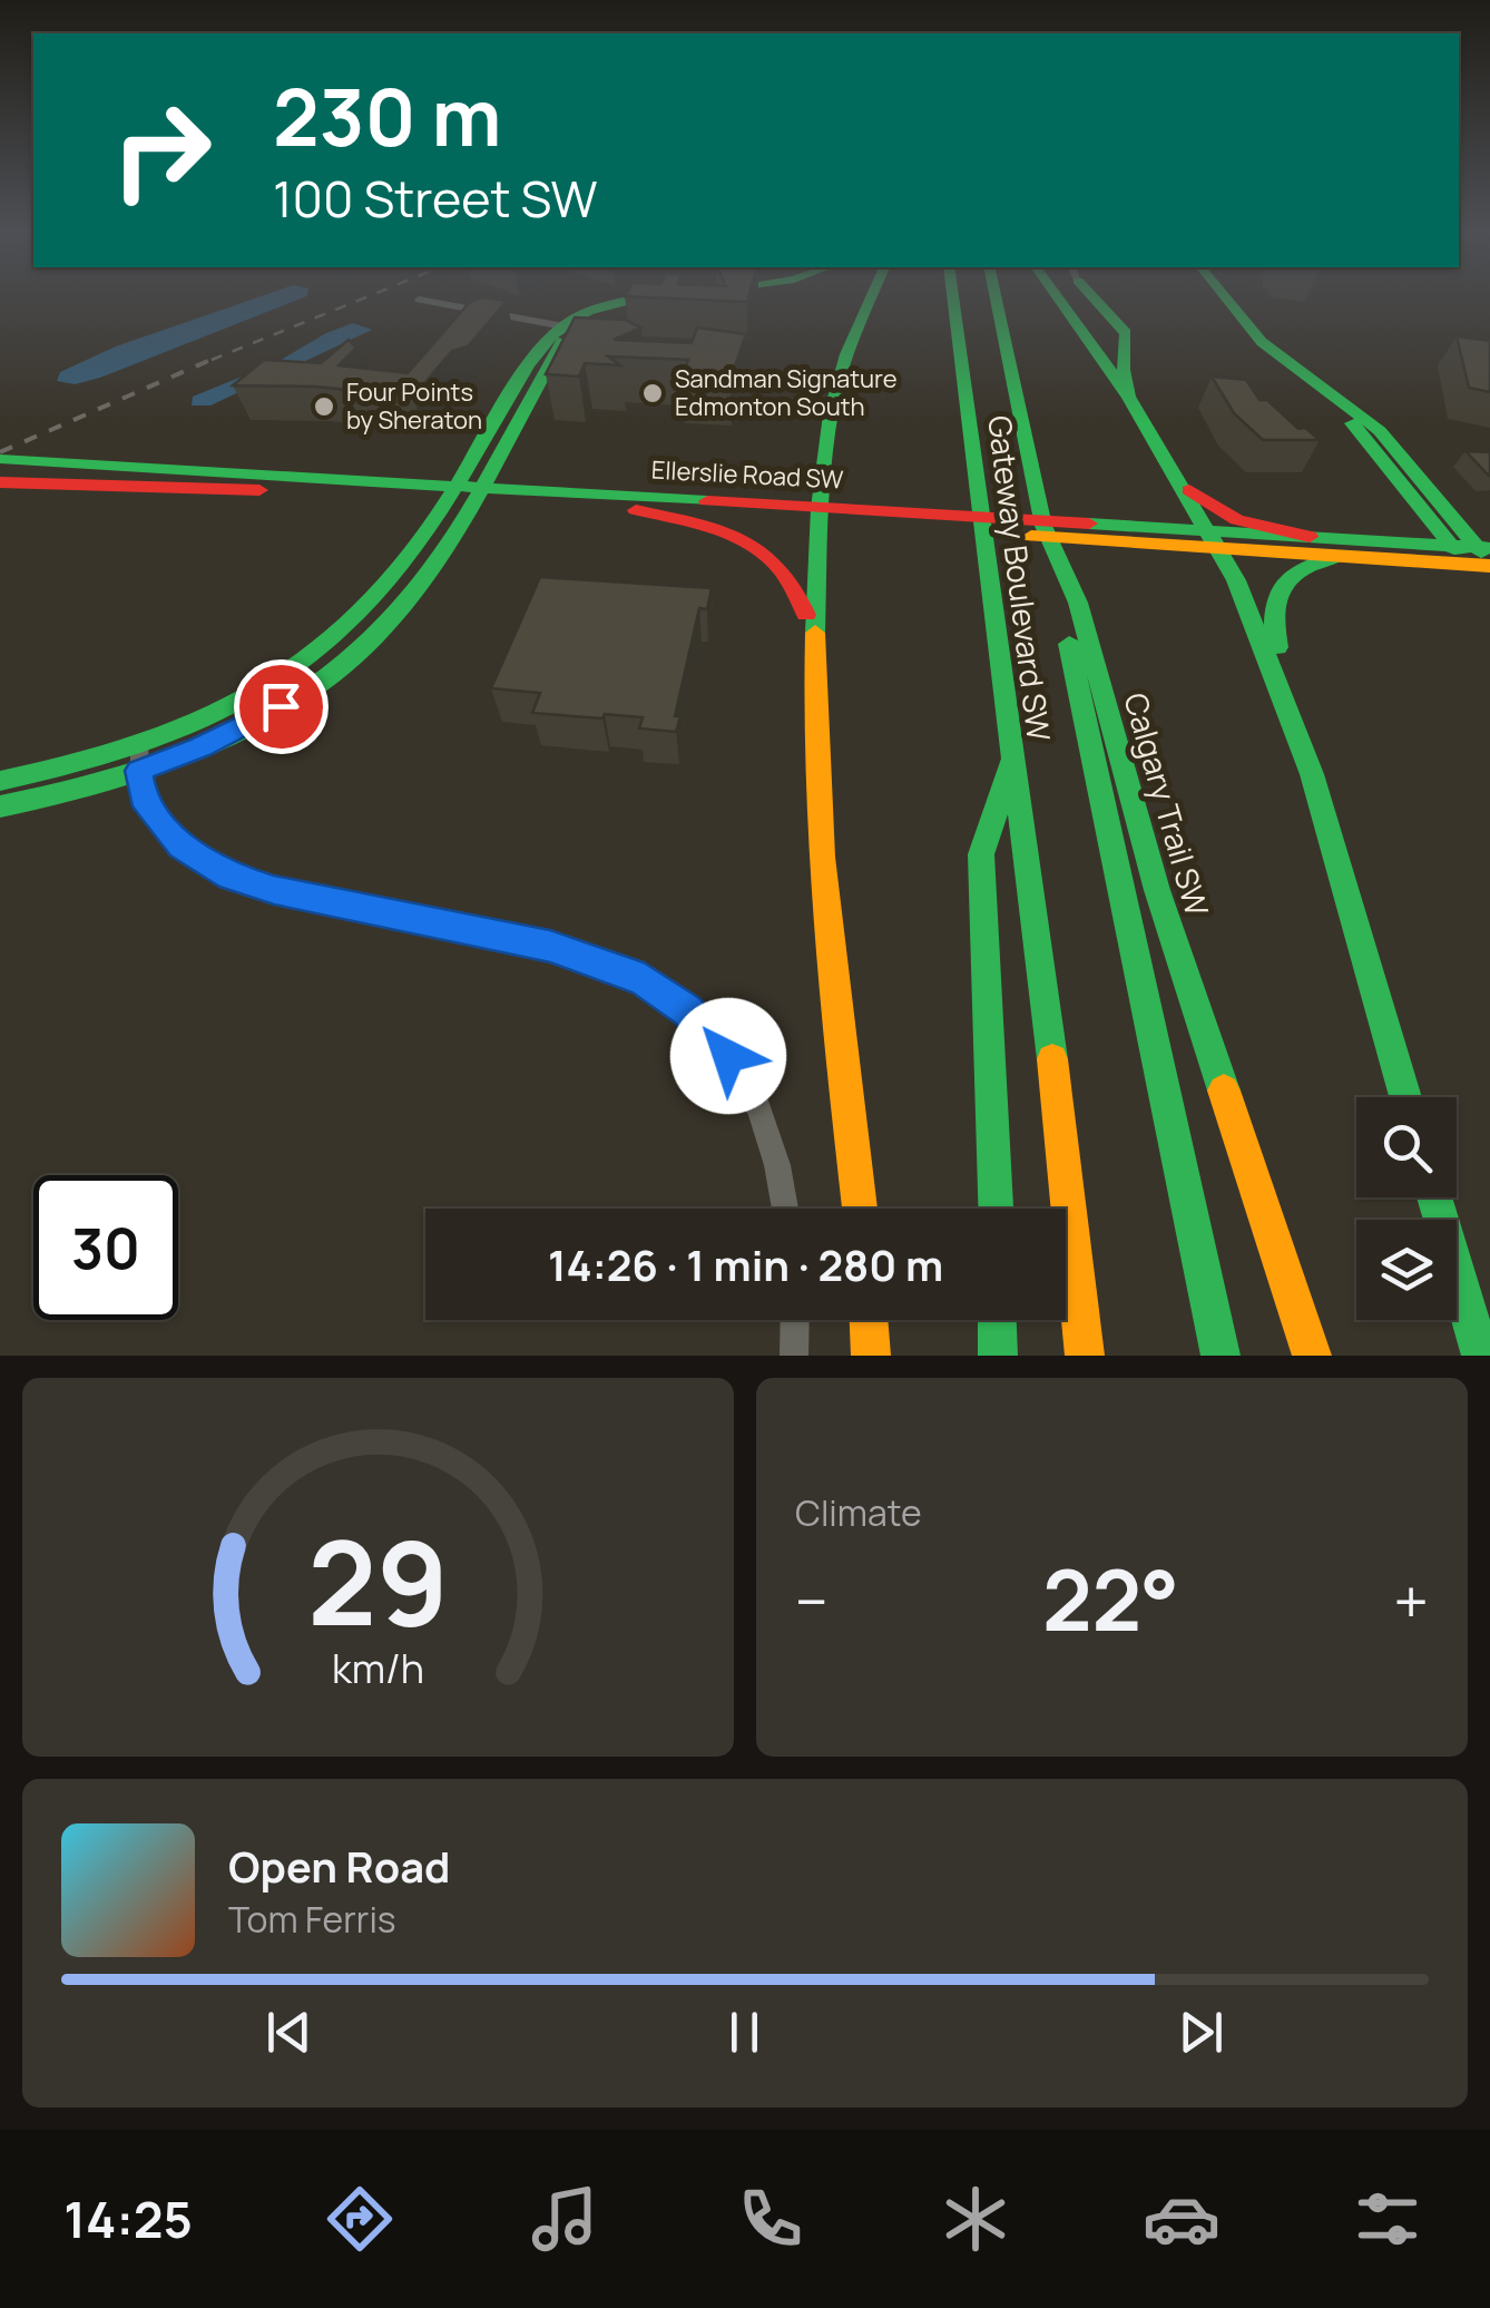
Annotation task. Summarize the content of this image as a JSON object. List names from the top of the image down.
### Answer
{
  "streets": {
    "main road": ["Ellerslie Road SW", "Gateway Boulevard SW", "Calgary Trail SW"]
  },
  "places": ["Sandman Signature Edmonton South", "Four Points by Sheraton"],
  "page": {
    "turn": ["230 m", "100 Street SW"],
    "limit": "30",
    "trip": "14:26 · 1 min · 280 m",
    "tile": "Climate",
    "heat": ["−", "22°", "+"],
    "song": ["Open Road", "Tom Ferris"],
    "tabs": "14:25",
    "gauge": ["29", "km/h"]
  }
}
